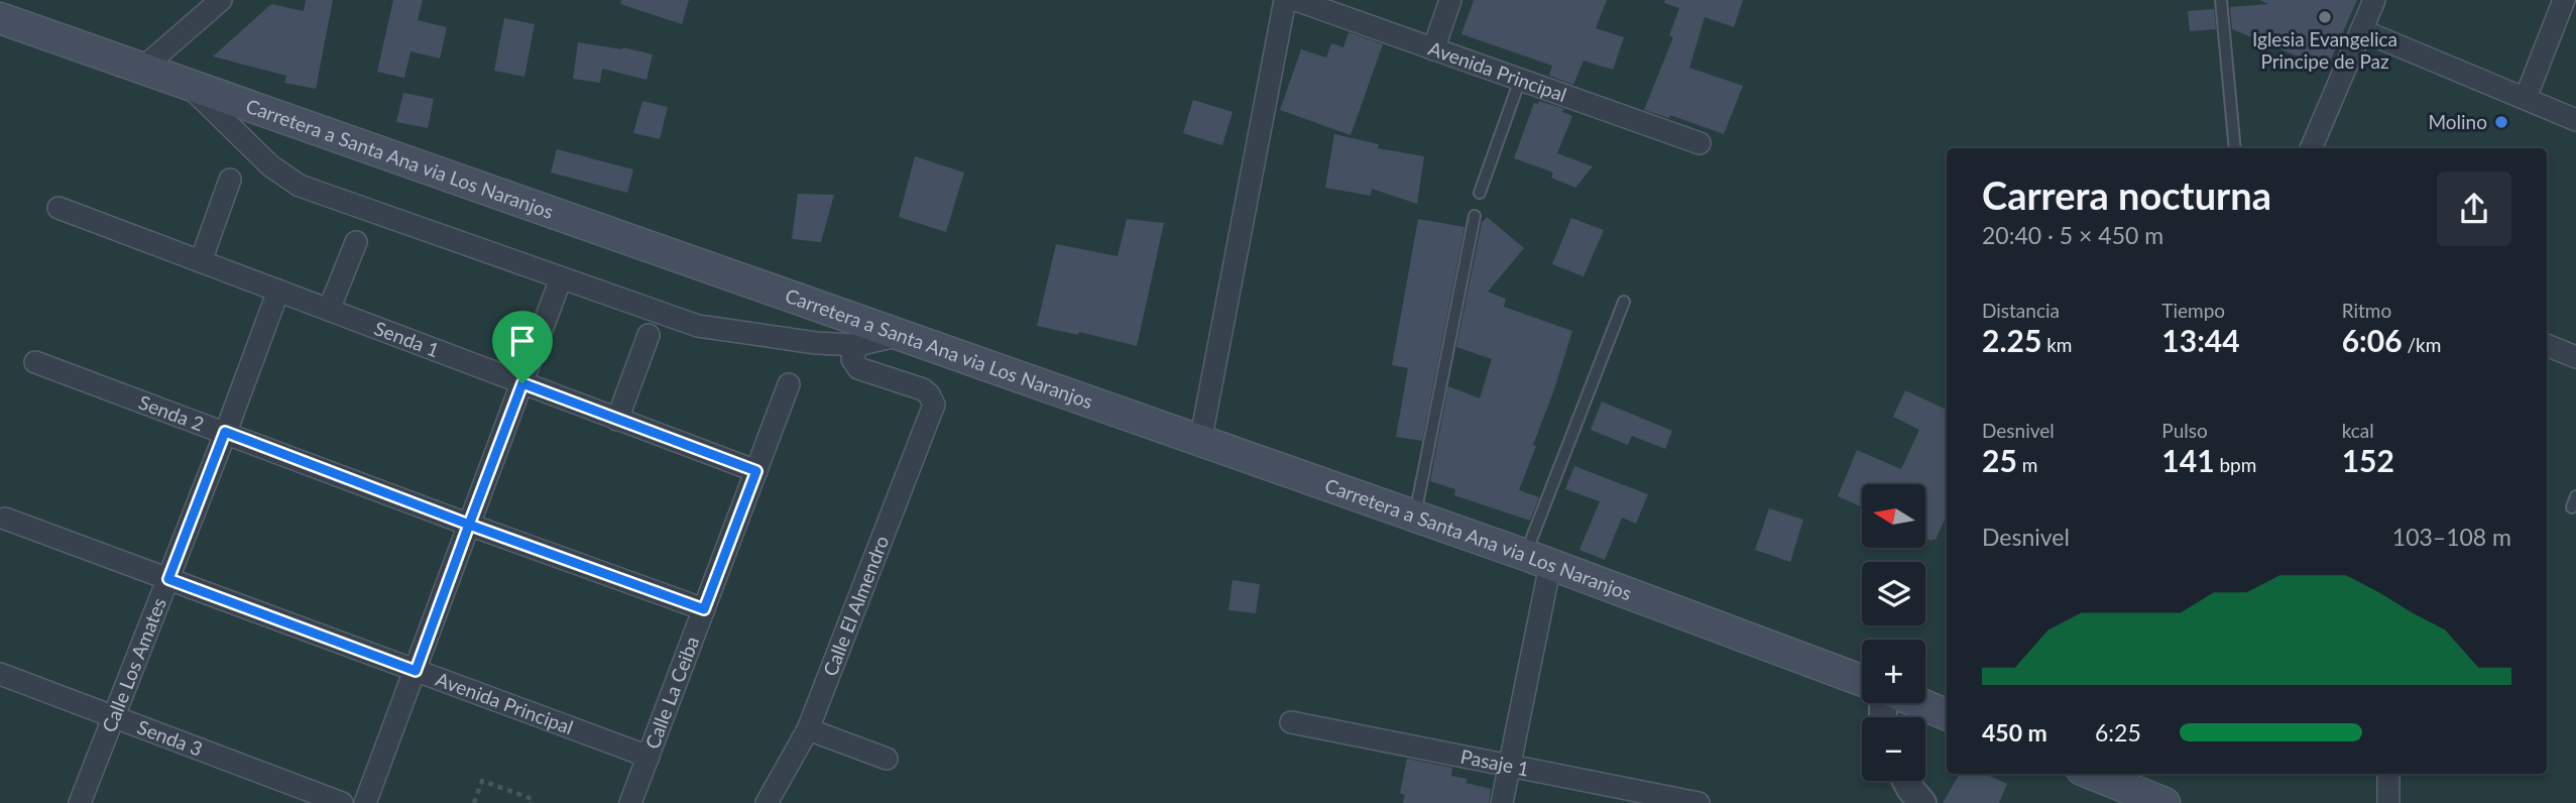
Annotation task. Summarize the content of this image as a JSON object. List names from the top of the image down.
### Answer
{
  "streets": {
    "main road": ["Carretera a Santa Ana via Los Naranjos"],
    "street": [
      "Avenida Principal",
      "Senda 1",
      "Senda 2",
      "Calle El Almendro",
      "Calle Los Amates",
      "Calle La Ceiba",
      "Senda 3",
      "Pasaje 1"
    ]
  },
  "crossings": [
    ["Avenida Principal", "Calle Los Amates"],
    ["Avenida Principal", "Calle La Ceiba"],
    ["Senda 1", "Calle Los Amates"],
    ["Senda 1", "Calle La Ceiba"],
    ["Senda 2", "Calle Los Amates"],
    ["Senda 2", "Calle La Ceiba"],
    ["Calle Los Amates", "Senda 3"]
  ],
  "places": ["Iglesia Evangelica Principe de Paz", "Molino"],
  "north": "left",
  "page": {
    "heading": ["Carrera nocturna", "20:40 · 5 × 450 m"],
    "stats": [
      ["Distancia", "2.25 km"],
      ["Tiempo", "13:44"],
      ["Ritmo", "6:06 /km"],
      ["Desnivel", "25 m"],
      ["Pulso", "141 bpm"],
      ["kcal", "152"]
    ],
    "map_buttons": ["+", "−"],
    "chart": ["Desnivel", "103–108 m"],
    "list": [
      {
        "name": "450 m",
        "note": "6:25"
      }
    ]
  }
}
